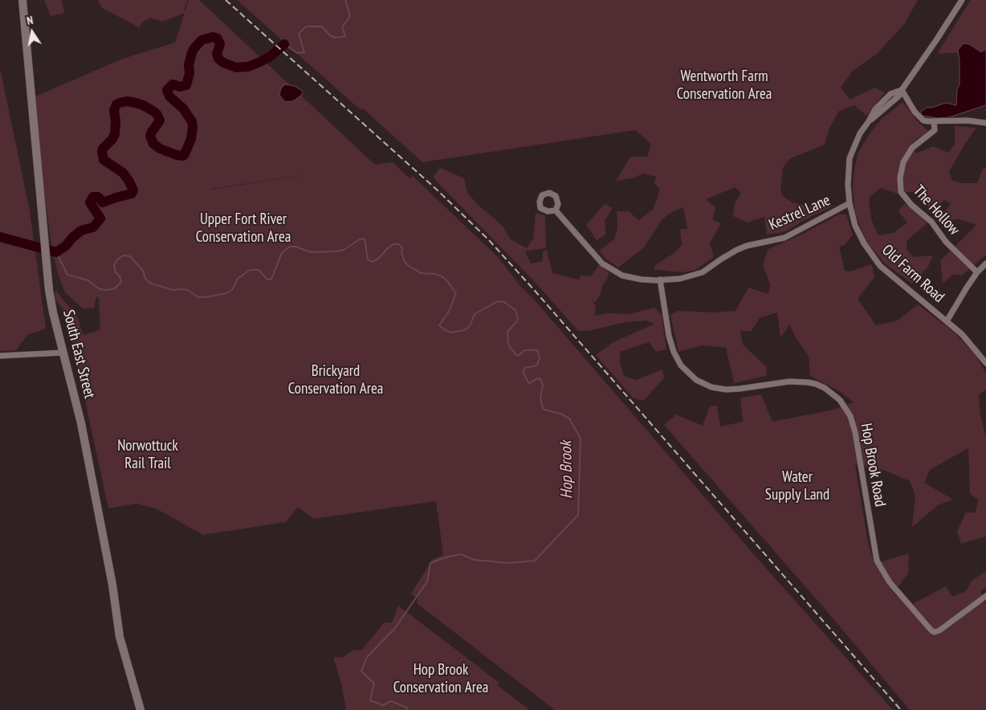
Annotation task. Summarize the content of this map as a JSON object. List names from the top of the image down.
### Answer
{
  "streets": {
    "main road": ["South East Street"],
    "street": [
      "The Hollow",
      "Kestrel Lane",
      "Old Farm Road",
      "Hop Brook Road"
    ]
  },
  "crossings": [
    ["Kestrel Lane", "Old Farm Road"],
    ["Kestrel Lane", "Hop Brook Road"]
  ],
  "water": ["Hop Brook"],
  "parks": [
    "Wentworth Farm Conservation Area",
    "Upper Fort River Conservation Area",
    "Brickyard Conservation Area",
    "Norwottuck Rail Trail",
    "Water Supply Land",
    "Hop Brook Conservation Area"
  ],
  "north": "top"
}
